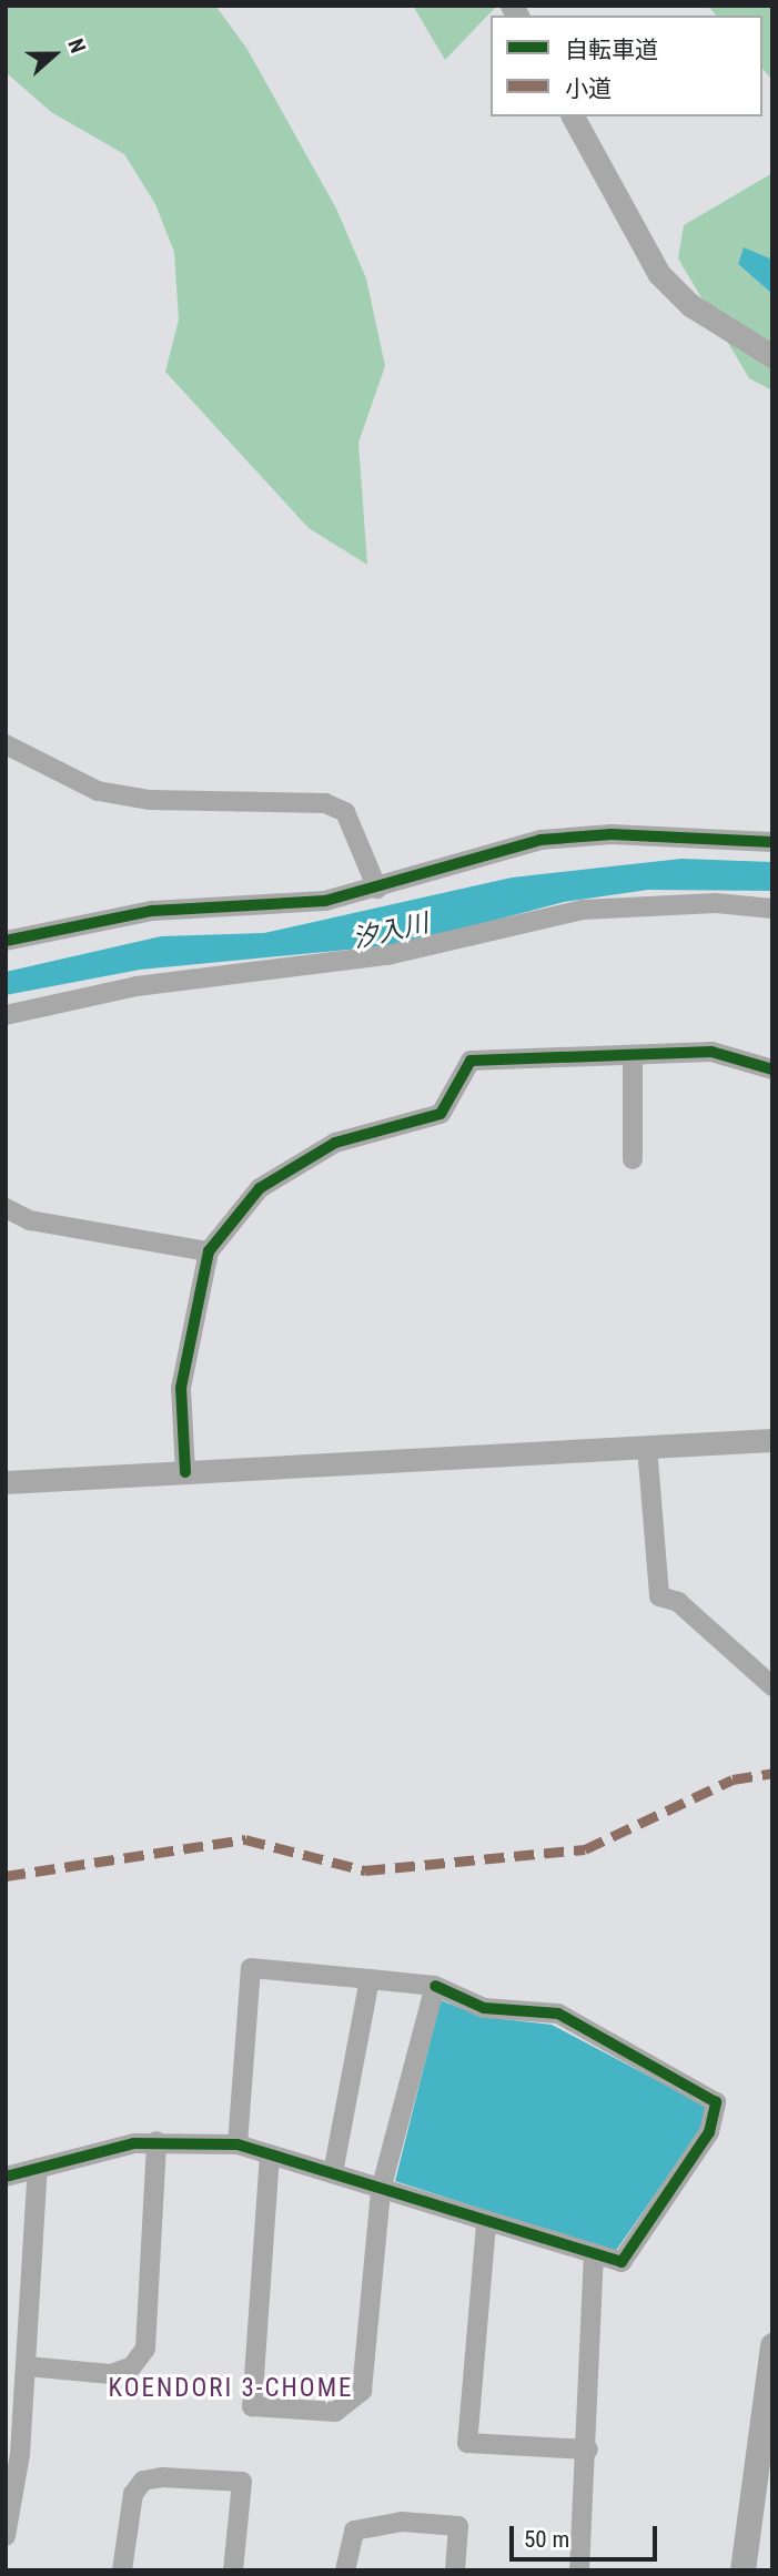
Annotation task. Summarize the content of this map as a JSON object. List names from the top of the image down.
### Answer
{
  "districts": ["KOENDORI 3-CHOME"],
  "water": ["汐入川"],
  "legend": ["自転車道", "小道"],
  "scale_bar": "50 m",
  "north": "right"
}
